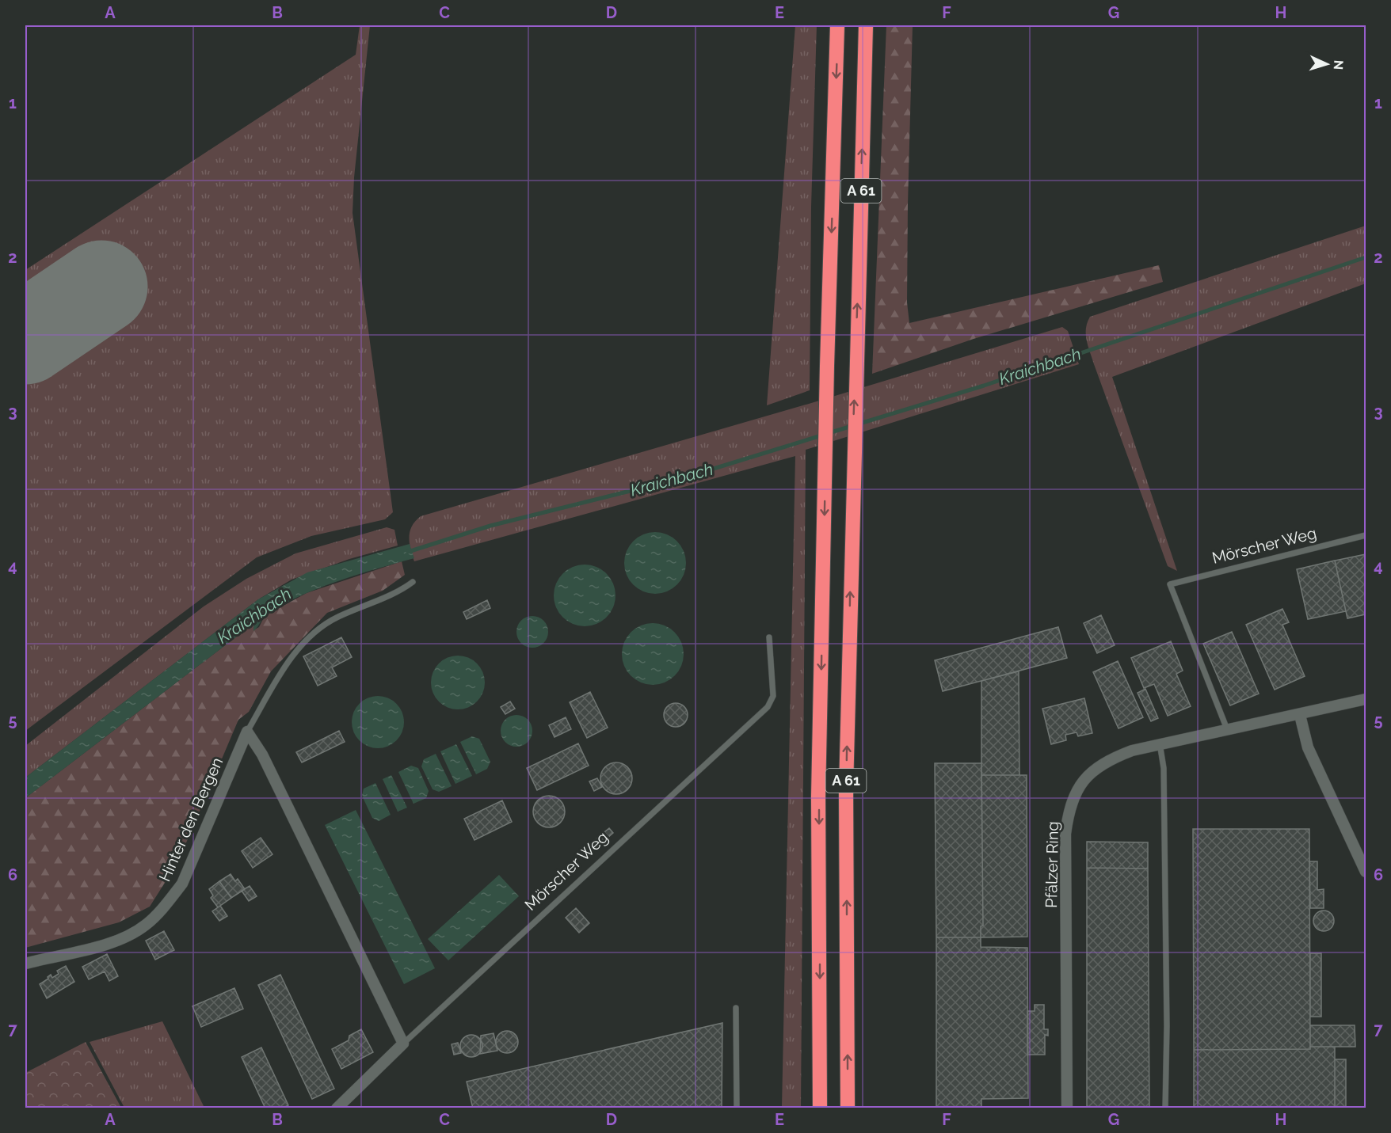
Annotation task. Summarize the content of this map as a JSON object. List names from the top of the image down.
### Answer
{
  "streets": {
    "highway": ["A 61"],
    "street": ["Mörscher Weg", "Hinter den Bergen", "Pfälzer Ring"]
  },
  "crossings": [
    ["Mörscher Weg", "Pfälzer Ring"]
  ],
  "water": ["Kraichbach"],
  "north": "right",
  "grid": {
    "columns": [
      "A",
      "B",
      "C",
      "D",
      "E",
      "F",
      "G",
      "H"
    ],
    "rows": [
      "1",
      "2",
      "3",
      "4",
      "5",
      "6",
      "7"
    ]
  }
}
